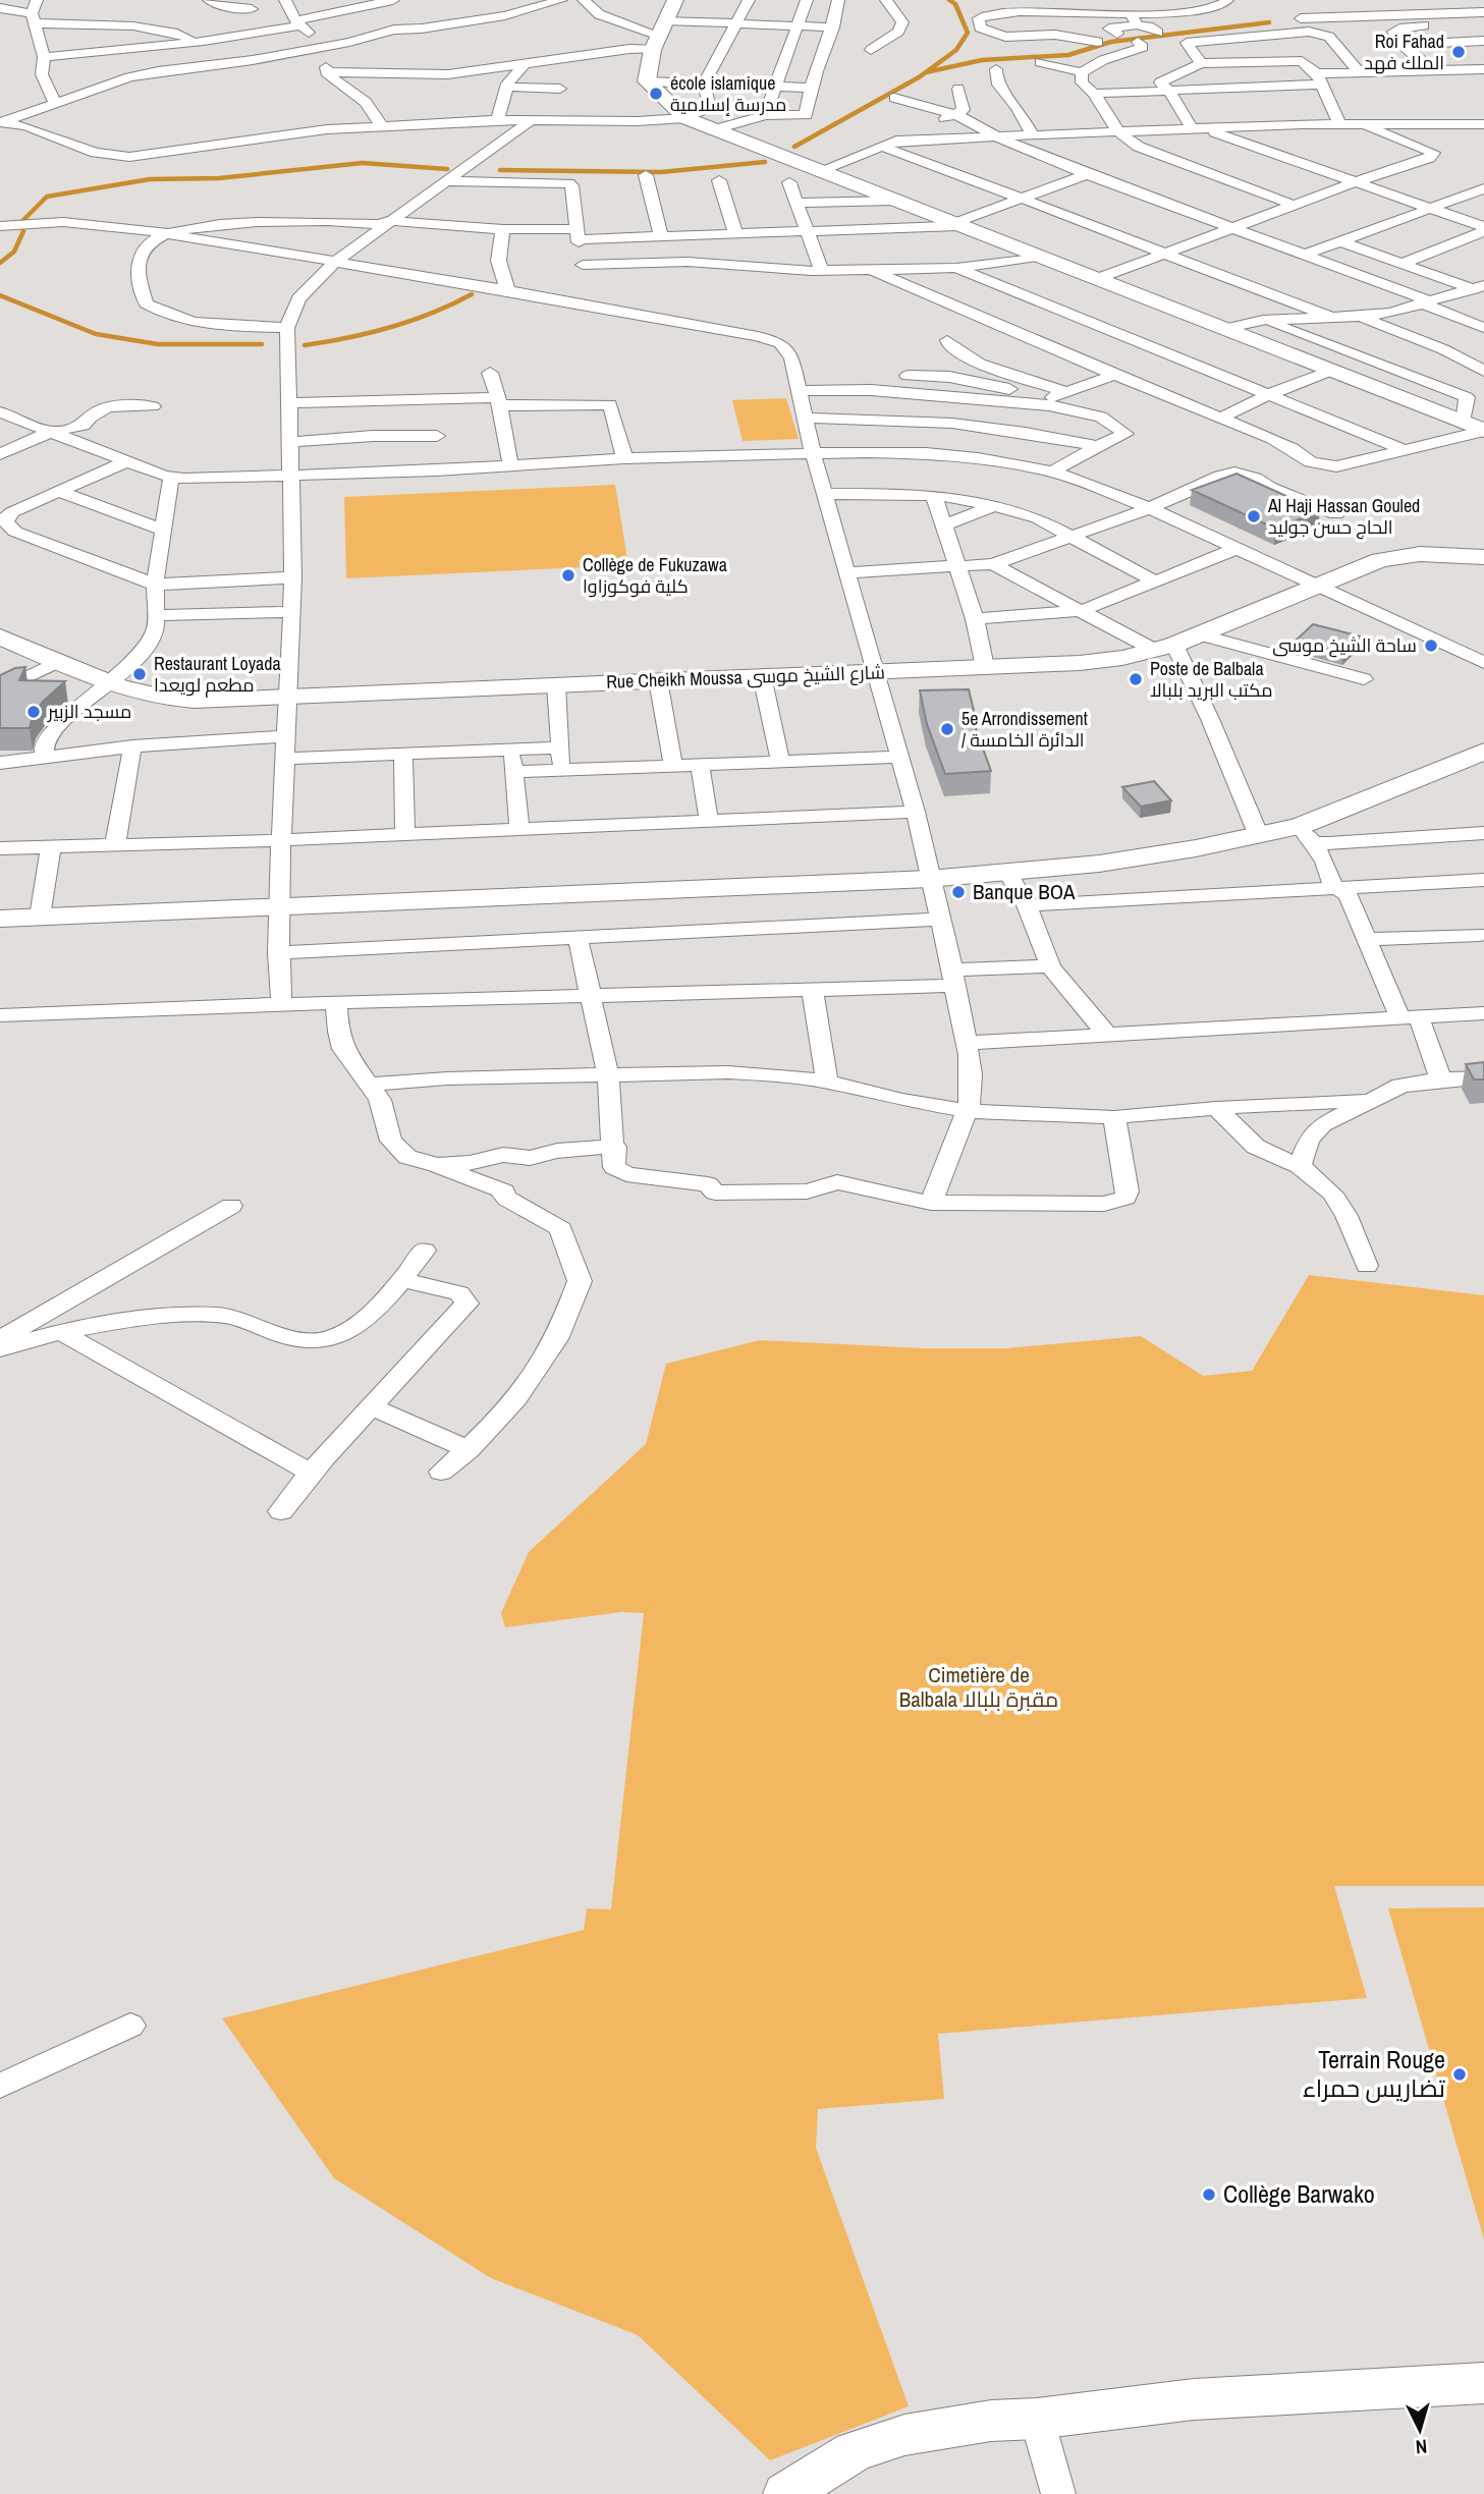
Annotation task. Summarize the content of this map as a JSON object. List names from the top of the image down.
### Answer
{
  "streets": {
    "street": ["Rue Cheikh Moussa شارع الشيخ موسى"]
  },
  "parks": ["Cimetière de Balbala مقبرة بلبالا"],
  "places": [
    "Roi Fahad الملك فهد",
    "école islamique مدرسة إسلامية",
    "Al Haji Hassan Gouled الحاج حسن جوليد",
    "Collège de Fukuzawa كلية فوكوزاوا",
    "ساحة الشيخ موسى",
    "Restaurant Loyada مطعم لويعدا",
    "Poste de Balbala مكتب البريد بلبالا",
    "مسجد الزبير",
    "5e Arrondissement / الدائرة الخامسة",
    "Banque BOA",
    "Terrain Rouge تضاريس حمراء",
    "Collège Barwako"
  ],
  "north": "bottom"
}
